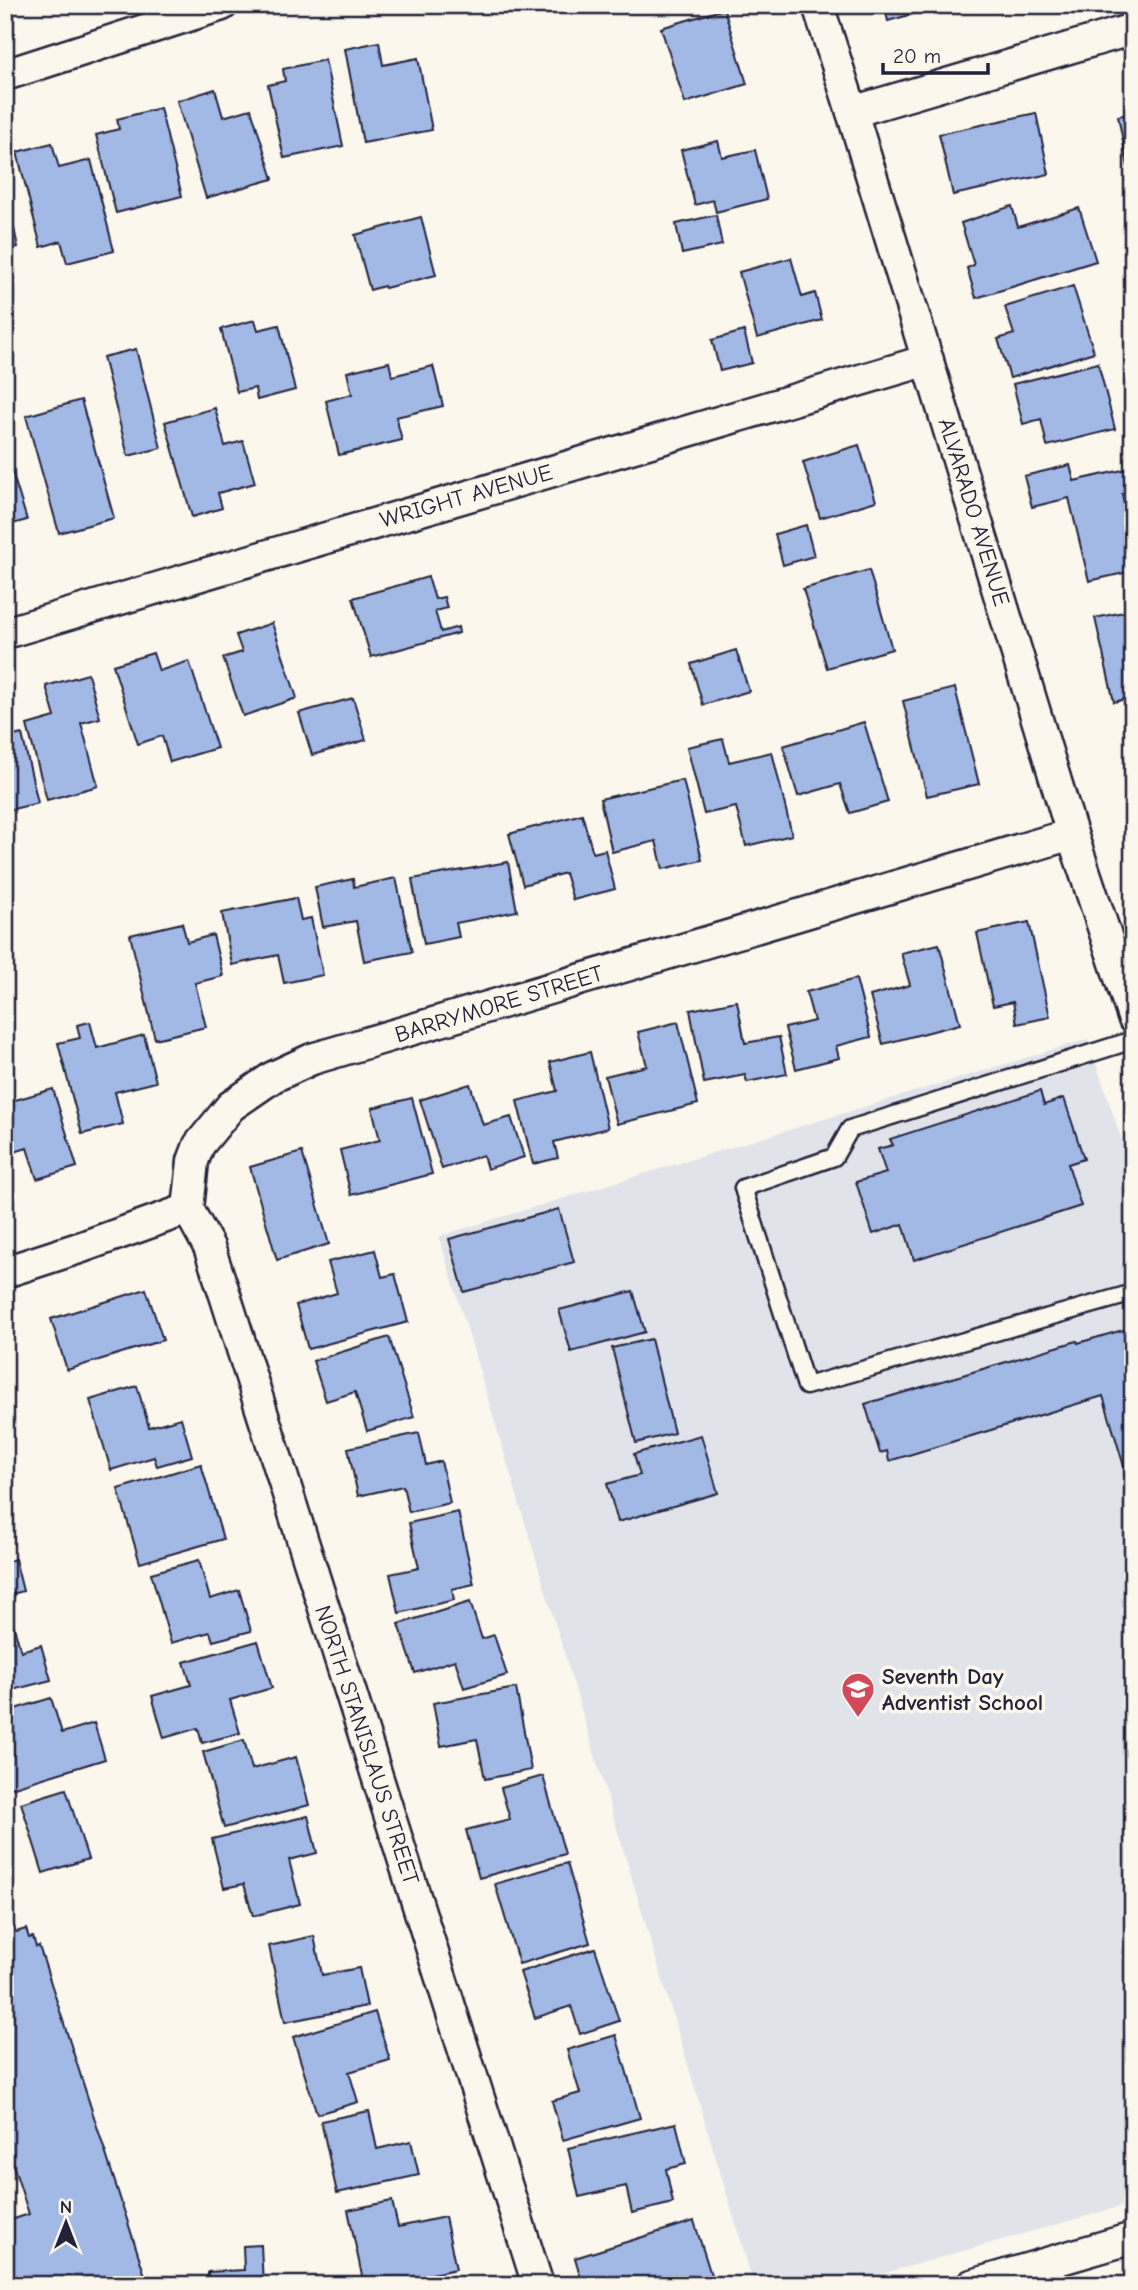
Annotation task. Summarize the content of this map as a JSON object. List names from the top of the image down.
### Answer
{
  "streets": {
    "street": [
      "WRIGHT AVENUE",
      "ALVARADO AVENUE",
      "BARRYMORE STREET",
      "NORTH STANISLAUS STREET"
    ]
  },
  "crossings": [
    ["WRIGHT AVENUE", "ALVARADO AVENUE"],
    ["ALVARADO AVENUE", "BARRYMORE STREET"],
    ["BARRYMORE STREET", "NORTH STANISLAUS STREET"]
  ],
  "places": {
    "school or university": ["Seventh Day Adventist School"]
  },
  "scale_bar": "20 m",
  "north": "top"
}
